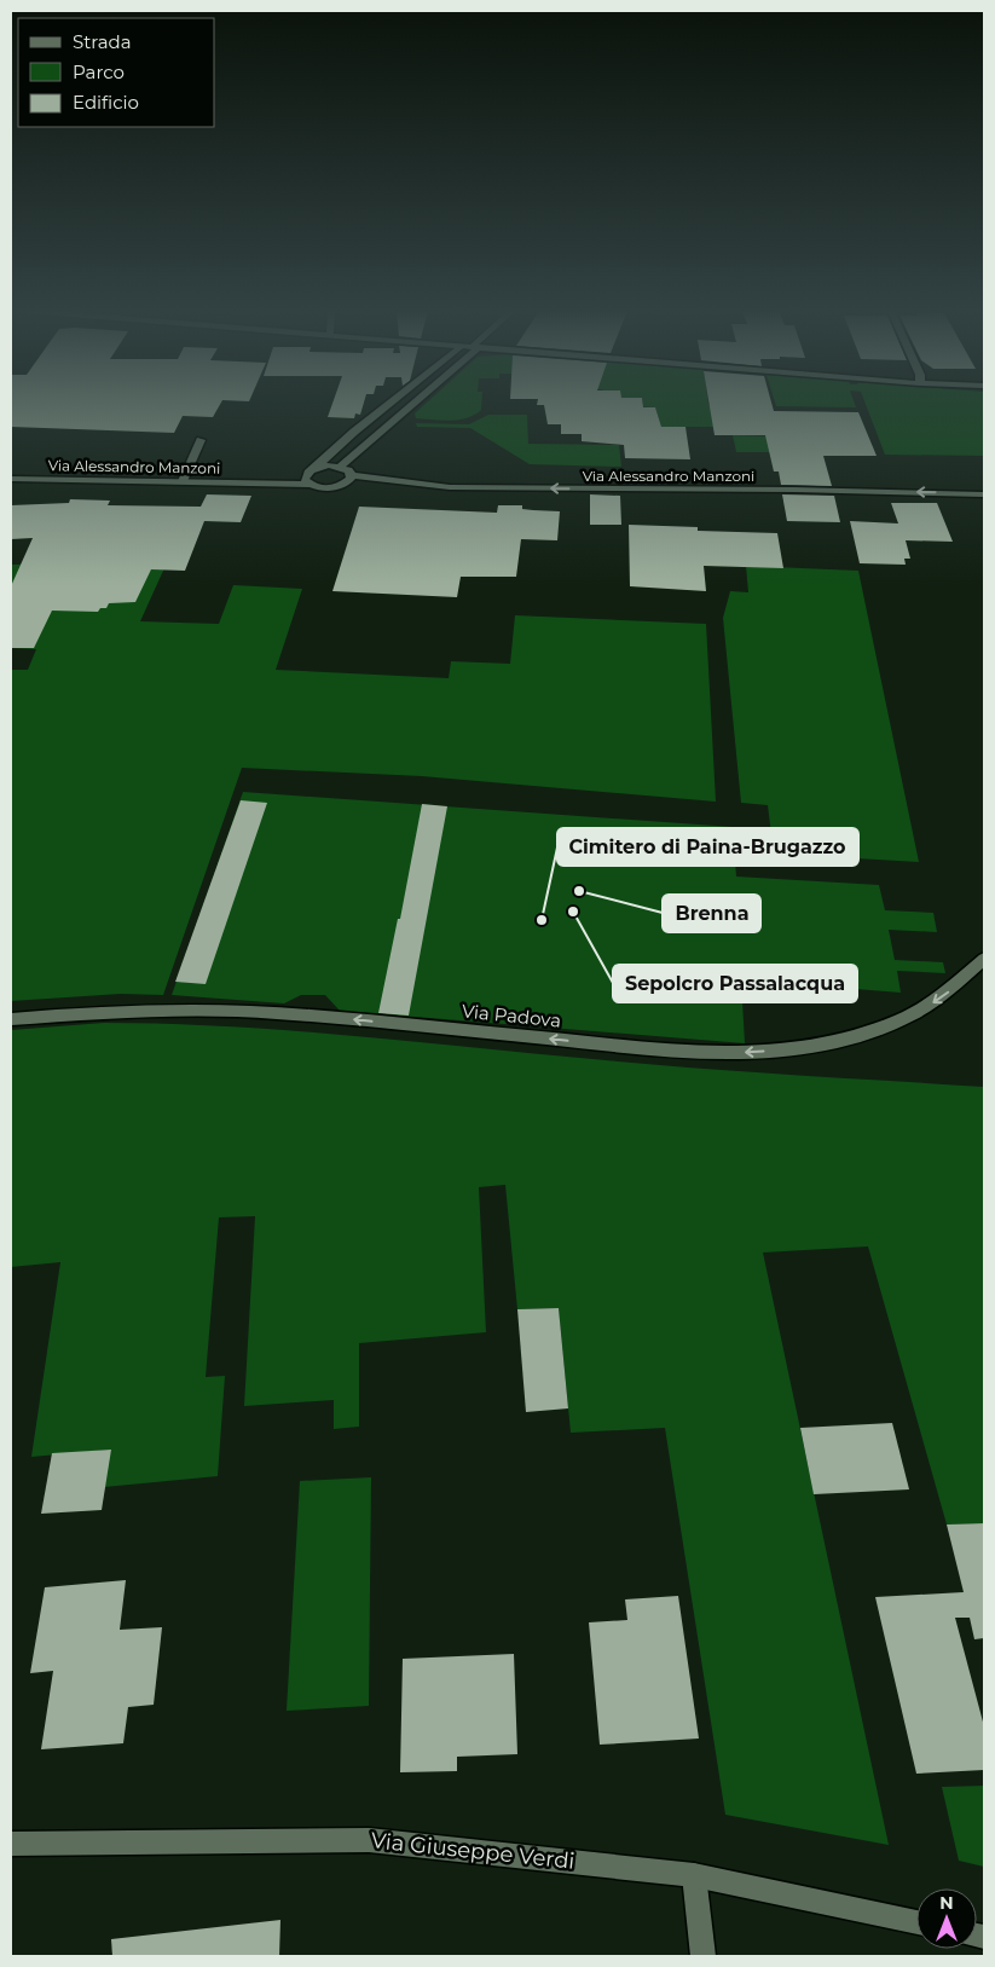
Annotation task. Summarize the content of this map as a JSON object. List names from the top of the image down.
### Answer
{
  "streets": {
    "street": ["Via Alessandro Manzoni", "Via Padova", "Via Giuseppe Verdi"]
  },
  "one_way": ["Via Alessandro Manzoni", "Via Padova"],
  "places": ["Brenna", "Sepolcro Passalacqua", "Cimitero di Paina-Brugazzo"],
  "legend": ["Strada", "Parco", "Edificio"],
  "north": "top"
}
